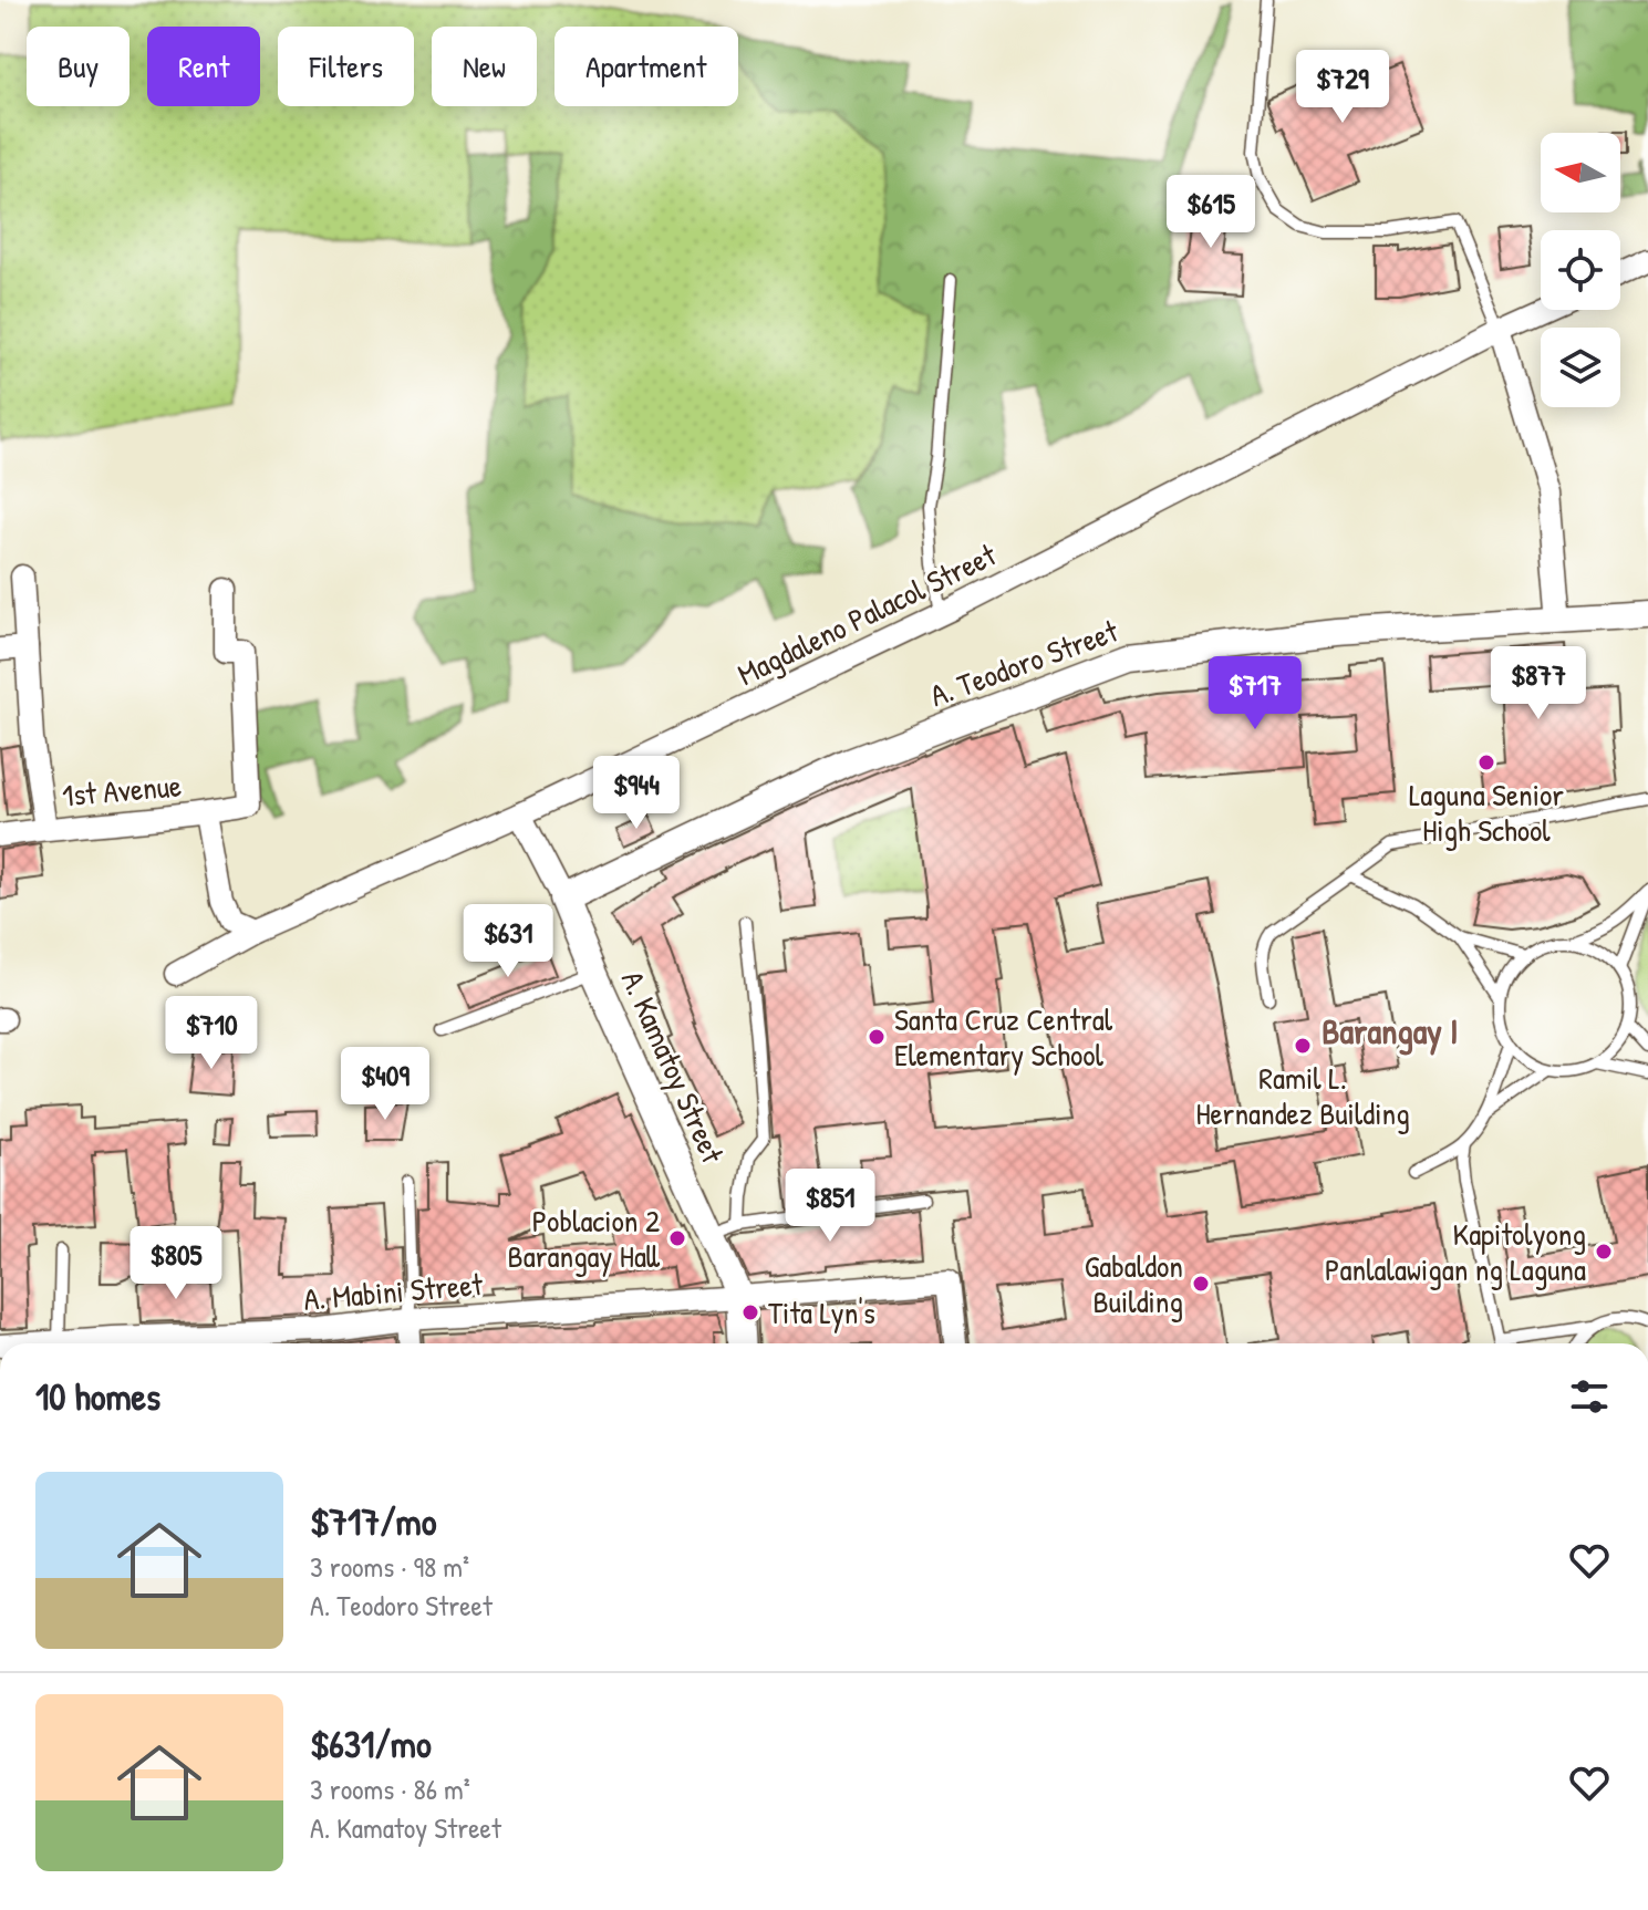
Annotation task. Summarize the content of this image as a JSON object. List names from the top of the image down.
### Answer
{
  "streets": {
    "street": [
      "Magdaleno Palacol Street",
      "A. Teodoro Street",
      "1st Avenue",
      "A. Kamatoy Street",
      "A. Mabini Street"
    ]
  },
  "crossings": [
    ["Magdaleno Palacol Street", "A. Kamatoy Street"],
    ["A. Teodoro Street", "A. Kamatoy Street"],
    ["A. Kamatoy Street", "A. Mabini Street"]
  ],
  "districts": ["Barangay I"],
  "places": [
    "Laguna Senior High School",
    "Santa Cruz Central Elementary School",
    "Ramil L. Hernandez Building",
    "Poblacion 2 Barangay Hall",
    "Kapitolyong Panlalawigan ng Laguna",
    "Gabaldon Building",
    "Tita Lyn's"
  ],
  "north": "left",
  "page": {
    "chip": [
      "Buy",
      "Rent",
      "Filters",
      "New",
      "Apartment"
    ],
    "price": [
      "$729",
      "$615",
      "$877",
      "$717",
      "$944",
      "$631",
      "$710",
      "$409",
      "$851",
      "$805"
    ],
    "heading": "10 homes",
    "list": [
      {
        "name": "$717/mo",
        "note": "3 rooms · 98 m² · A. Teodoro Street"
      },
      {
        "name": "$631/mo",
        "note": "3 rooms · 86 m² · A. Kamatoy Street"
      }
    ]
  }
}
